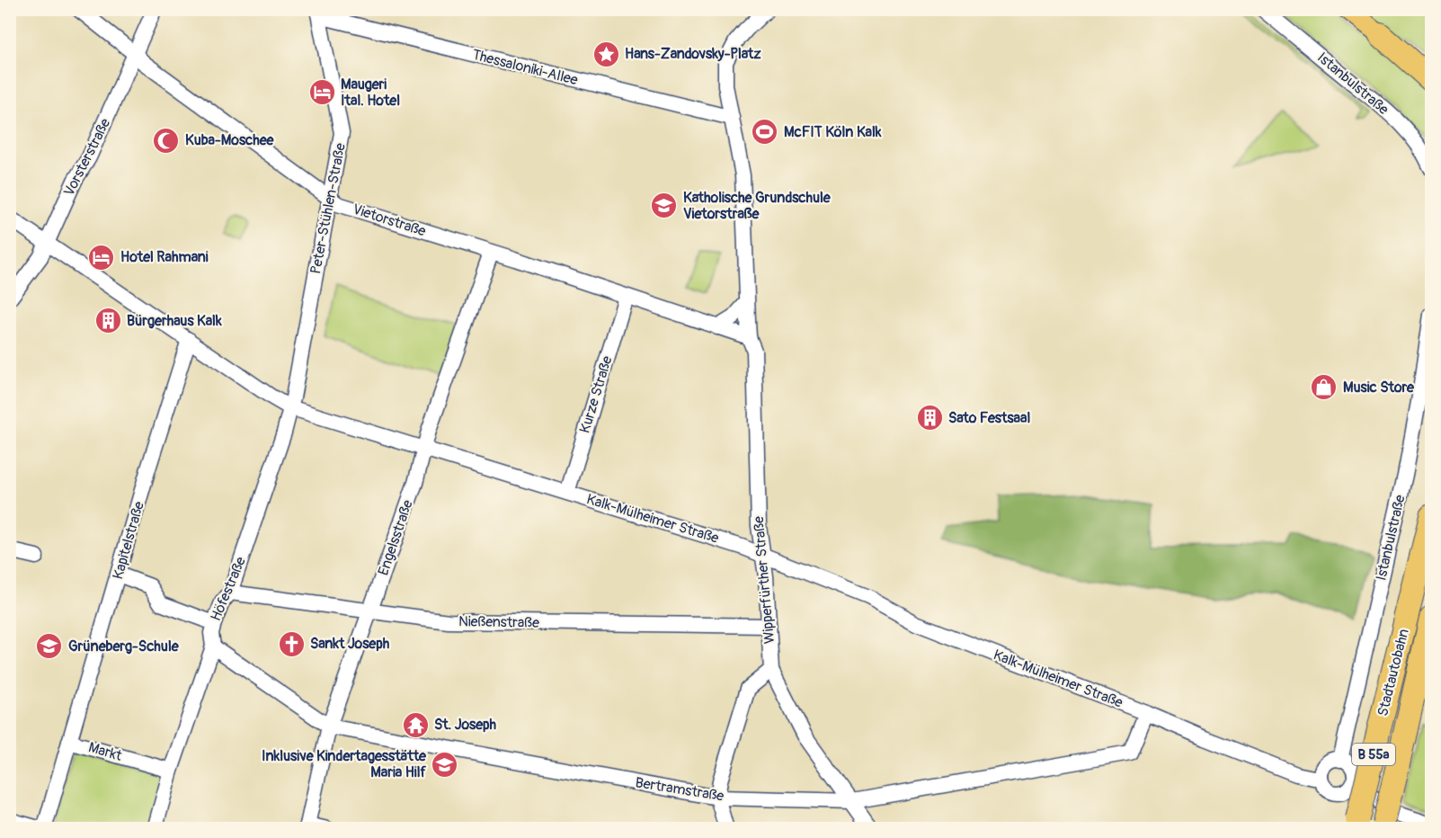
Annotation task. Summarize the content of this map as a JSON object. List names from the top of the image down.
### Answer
{
  "streets": {
    "highway": ["Stadtautobahn", "B 55a"],
    "street": [
      "Thessaloniki-Allee",
      "Istanbulstraße",
      "Vorsterstraße",
      "Peter-Stühlen-Straße",
      "Vietorstraße",
      "Kurze Straße",
      "Kalk-Mülheimer Straße",
      "Engelsstraße",
      "Kapitelstraße",
      "Wipperfürther Straße",
      "Höfestraße",
      "Nießenstraße",
      "Markt",
      "Bertramstraße"
    ]
  },
  "crossings": [
    ["Thessaloniki-Allee", "Peter-Stühlen-Straße"],
    ["Thessaloniki-Allee", "Wipperfürther Straße"],
    ["Istanbulstraße", "Kalk-Mülheimer Straße"],
    ["Vorsterstraße", "Vietorstraße"],
    ["Vorsterstraße", "Kalk-Mülheimer Straße"],
    ["Peter-Stühlen-Straße", "Vietorstraße"],
    ["Peter-Stühlen-Straße", "Kalk-Mülheimer Straße"],
    ["Peter-Stühlen-Straße", "Höfestraße"],
    ["Vietorstraße", "Kurze Straße"],
    ["Vietorstraße", "Engelsstraße"],
    ["Vietorstraße", "Wipperfürther Straße"],
    ["Kurze Straße", "Kalk-Mülheimer Straße"],
    ["Kalk-Mülheimer Straße", "Engelsstraße"],
    ["Kalk-Mülheimer Straße", "Kapitelstraße"],
    ["Kalk-Mülheimer Straße", "Wipperfürther Straße"],
    ["Kalk-Mülheimer Straße", "Höfestraße"],
    ["Kalk-Mülheimer Straße", "Bertramstraße"],
    ["Engelsstraße", "Nießenstraße"],
    ["Engelsstraße", "Bertramstraße"],
    ["Kapitelstraße", "Markt"],
    ["Wipperfürther Straße", "Nießenstraße"],
    ["Wipperfürther Straße", "Bertramstraße"],
    ["Höfestraße", "Nießenstraße"],
    ["Höfestraße", "Markt"],
    ["Höfestraße", "Bertramstraße"]
  ],
  "places": {
    "place": ["Hans-Zandovsky-Platz"],
    "hotel": ["Maugeri Ital. Hotel", "Hotel Rahmani"],
    "sports": ["McFIT Köln Kalk"],
    "mosque": ["Kuba-Moschee"],
    "school or university": ["Katholische Grundschule Vietorstraße", "Grüneberg-Schule", "Inklusive Kindertagesstätte Maria Hilf"],
    "building": ["Bürgerhaus Kalk", "Sato Festsaal"],
    "shop": ["Music Store"],
    "church": ["Sankt Joseph"],
    "temple": ["St. Joseph"]
  }
}
